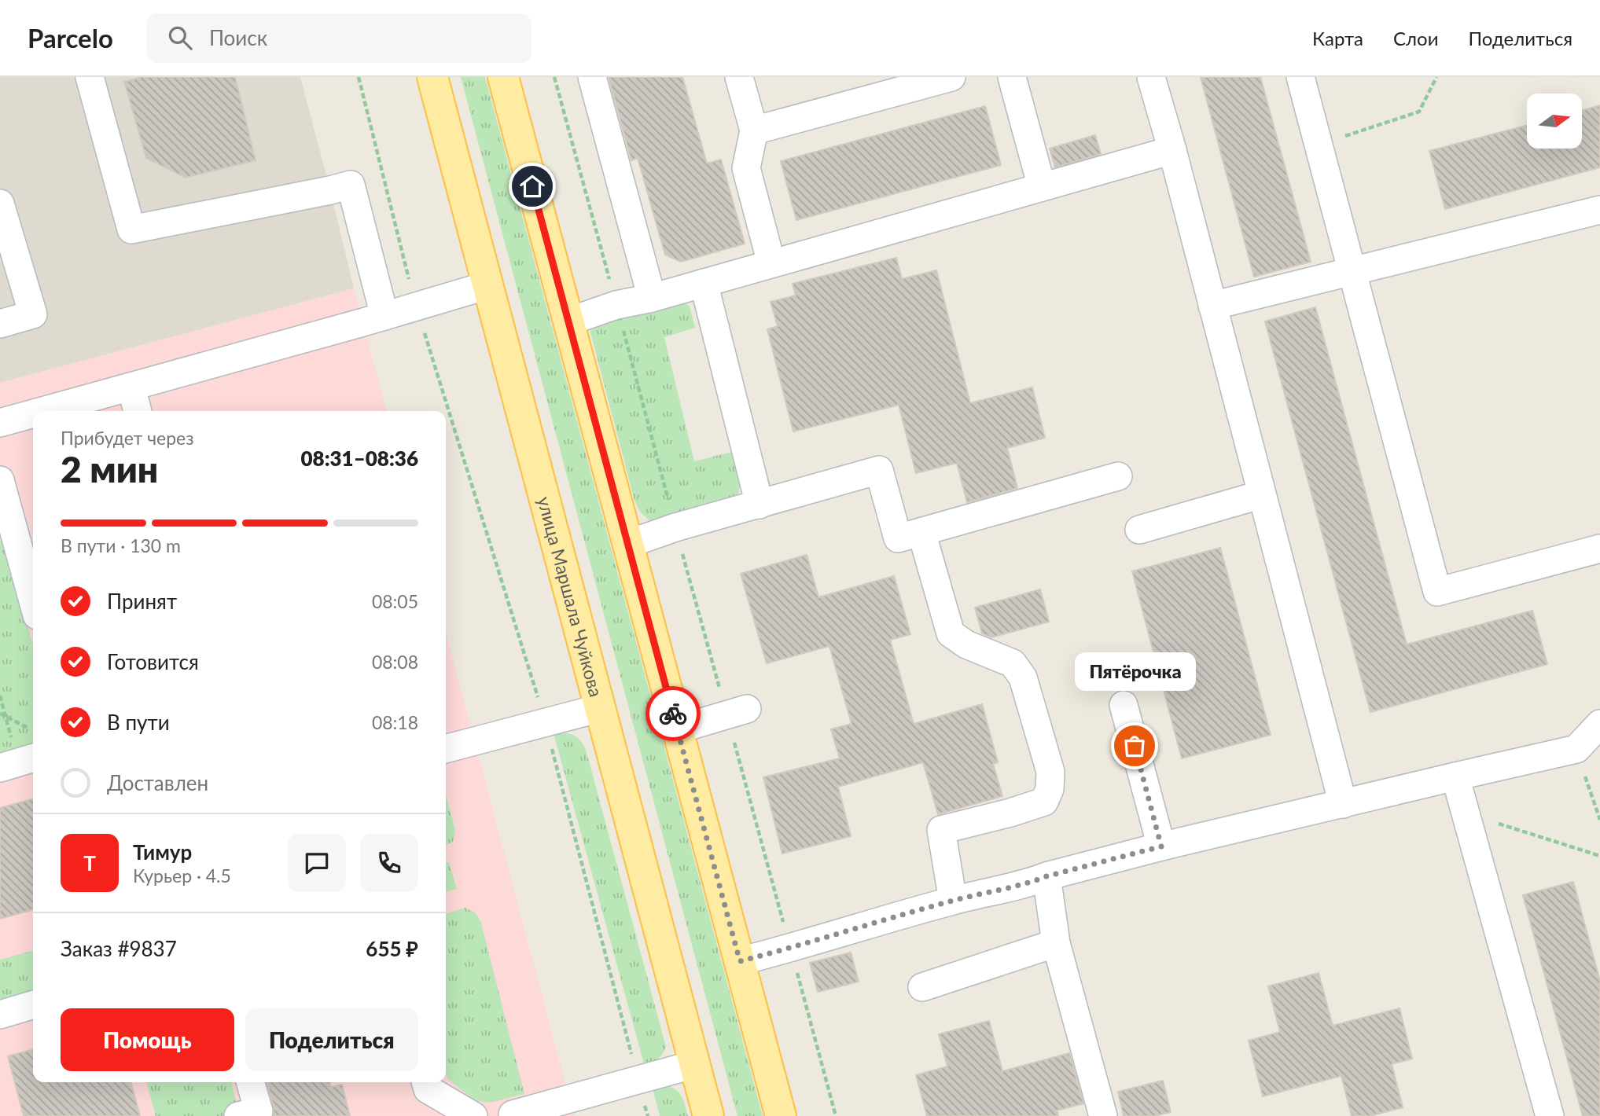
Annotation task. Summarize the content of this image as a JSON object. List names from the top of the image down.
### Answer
{
  "streets": {
    "main road": ["улица Маршала Чуйкова"]
  },
  "places": ["Пятёрочка"],
  "north": "right",
  "page": {
    "header": "Parcelo",
    "search": "Поиск",
    "nav": ["Карта", "Слои", "Поделиться"],
    "heading": ["2 мин", "Прибудет через", "08:31–08:36"],
    "panel": [
      "Тимур",
      "Курьер · 4.5",
      "Заказ #9837",
      "655 ₽"
    ],
    "bar": "В пути · 130 m",
    "list": [
      ["Принят", "08:05"],
      ["Готовится", "08:08"],
      ["В пути", "08:18"],
      "Доставлен"
    ],
    "bubble": "Пятёрочка",
    "round": "Т",
    "buttons": ["Помощь", "Поделиться"]
  }
}
